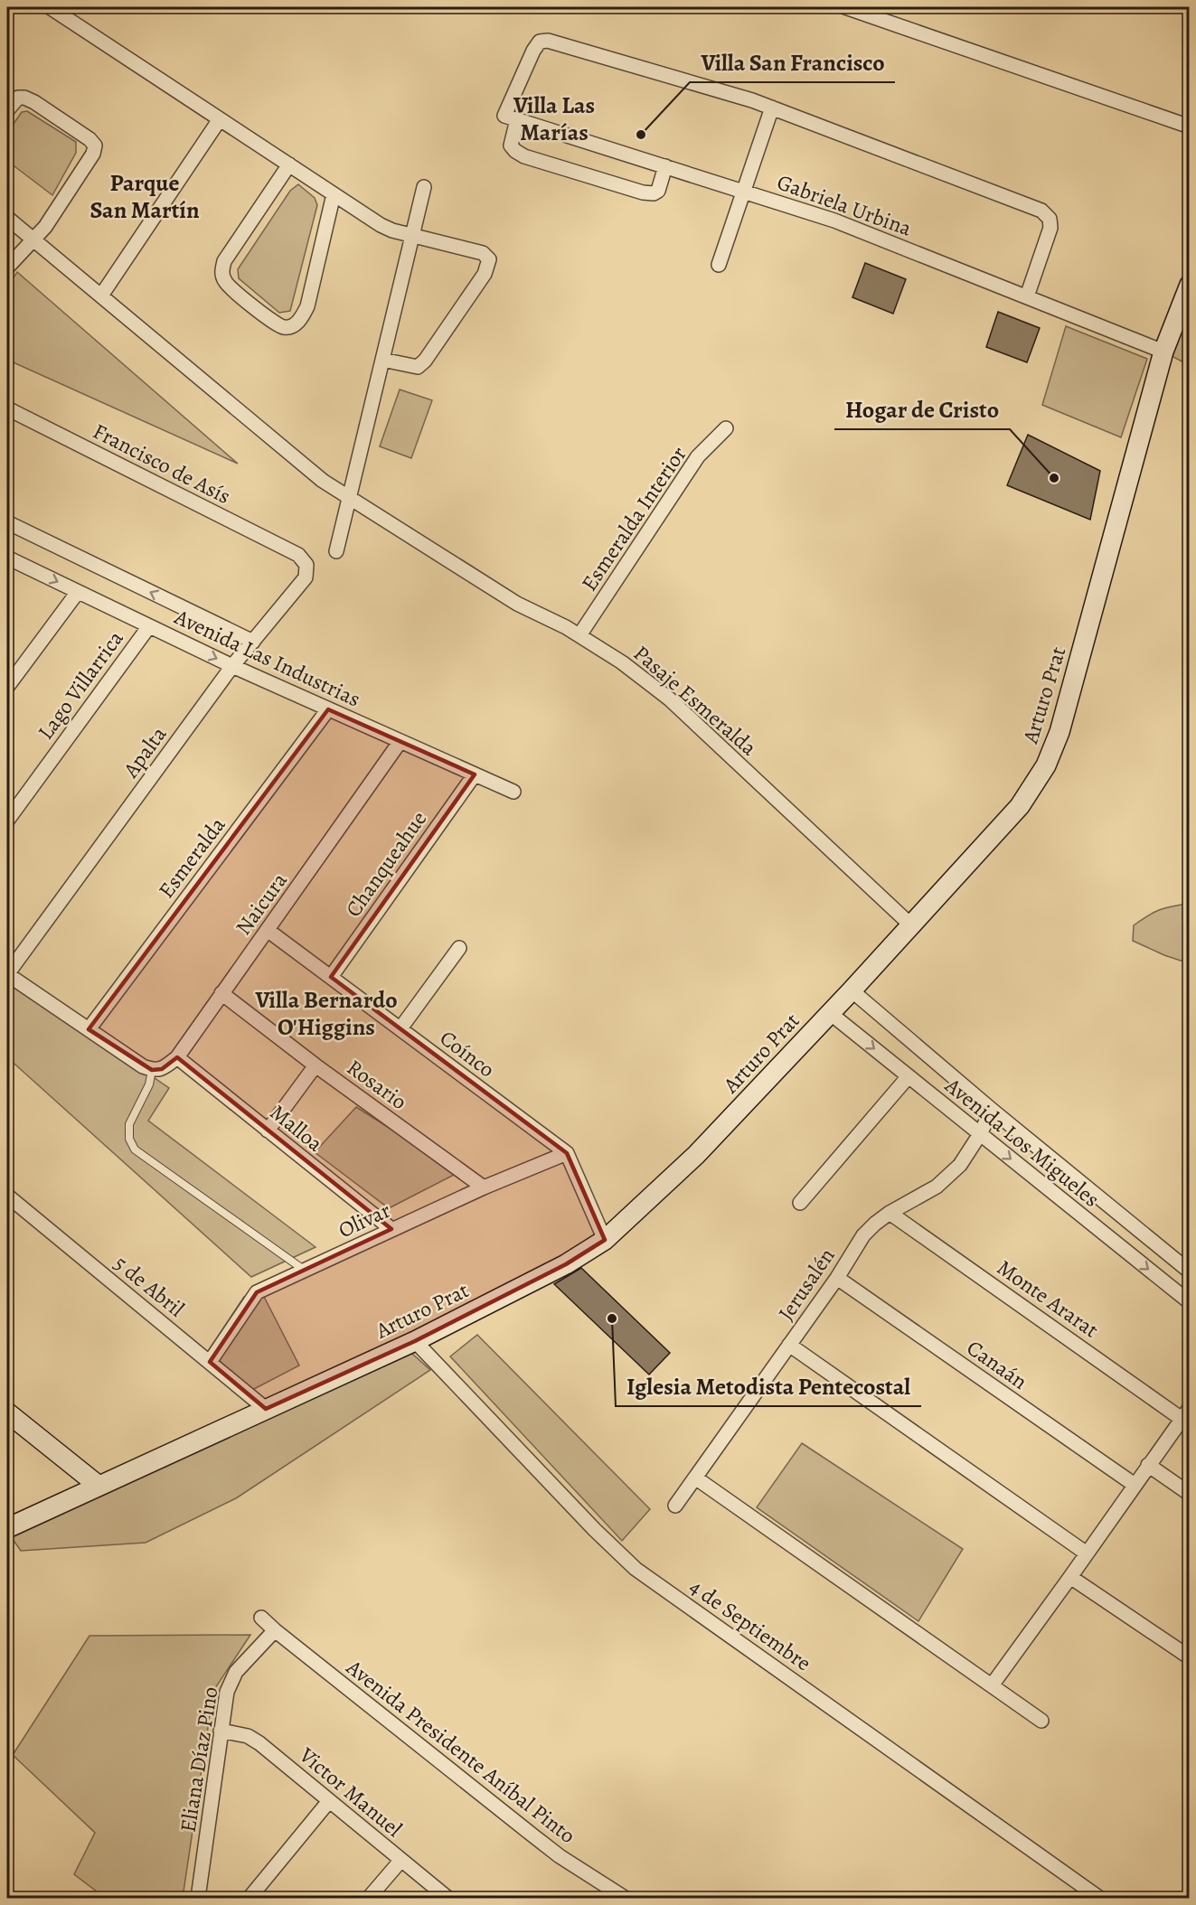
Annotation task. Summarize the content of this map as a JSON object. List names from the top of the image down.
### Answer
{
  "streets": {
    "main road": ["Arturo Prat"],
    "street": [
      "Gabriela Urbina",
      "Francisco de Asís",
      "Esmeralda Interior",
      "Avenida Las Industrias",
      "Lago Villarrica",
      "Pasaje Esmeralda",
      "Apalta",
      "Esmeralda",
      "Chanqueahue",
      "Naicura",
      "Coínco",
      "Rosario",
      "Malloa",
      "Avenida Los Migueles",
      "Olivar",
      "Jerusalén",
      "5 de Abril",
      "Monte Ararat",
      "Canaán",
      "4 de Septiembre",
      "Avenida Presidente Aníbal Pinto",
      "Eliana Díaz Pino",
      "Victor Manuel"
    ]
  },
  "crossings": [
    ["Gabriela Urbina", "Arturo Prat"],
    ["Francisco de Asís", "Apalta"],
    ["Esmeralda Interior", "Pasaje Esmeralda"],
    ["Avenida Las Industrias", "Lago Villarrica"],
    ["Avenida Las Industrias", "Apalta"],
    ["Avenida Las Industrias", "Esmeralda"],
    ["Avenida Las Industrias", "Chanqueahue"],
    ["Avenida Las Industrias", "Naicura"],
    ["Arturo Prat", "Pasaje Esmeralda"],
    ["Arturo Prat", "Coínco"],
    ["Arturo Prat", "Avenida Los Migueles"],
    ["Arturo Prat", "5 de Abril"],
    ["Arturo Prat", "4 de Septiembre"],
    ["Chanqueahue", "Coínco"],
    ["Naicura", "Coínco"],
    ["Naicura", "Rosario"],
    ["Naicura", "Malloa"],
    ["Coínco", "Olivar"],
    ["Rosario", "Olivar"],
    ["Malloa", "Olivar"],
    ["Avenida Los Migueles", "Jerusalén"],
    ["Olivar", "5 de Abril"],
    ["Jerusalén", "Monte Ararat"],
    ["Jerusalén", "Canaán"],
    ["Avenida Presidente Aníbal Pinto", "Eliana Díaz Pino"],
    ["Eliana Díaz Pino", "Victor Manuel"]
  ],
  "districts": ["Villa Las Marías", "Parque San Martín", "Villa Bernardo O'Higgins"],
  "places": ["Villa San Francisco", "Hogar de Cristo", "Iglesia Metodista Pentecostal"]
}
